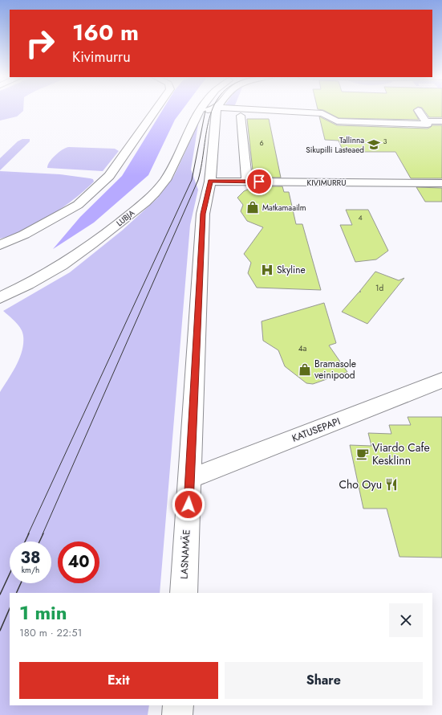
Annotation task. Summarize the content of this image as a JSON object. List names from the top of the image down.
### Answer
{
  "streets": {
    "street": [
      "KIVIMURRU",
      "LUBJA",
      "KATUSEPAPI",
      "LASNAMÄE"
    ]
  },
  "crossings": [
    ["KIVIMURRU", "LASNAMÄE"],
    ["KATUSEPAPI", "LASNAMÄE"]
  ],
  "places": {
    "school or university": ["Tallinna Sikupilli Lasteaed"],
    "shop": ["Matkamaailm", "Bramasole veinipood"],
    "hospital": ["Skyline"],
    "cafe": ["Viardo Cafe Kesklinn"],
    "restaurant": ["Cho Oyu"]
  },
  "house_numbers": [
    "3",
    "6",
    "4",
    "1d",
    "4a"
  ],
  "page": {
    "turn": ["160 m", "Kivimurru"],
    "speed": "38 km/h",
    "limit": "40",
    "heading": ["1 min", "180 m · 22:51"],
    "buttons": ["Exit", "Share"]
  }
}
